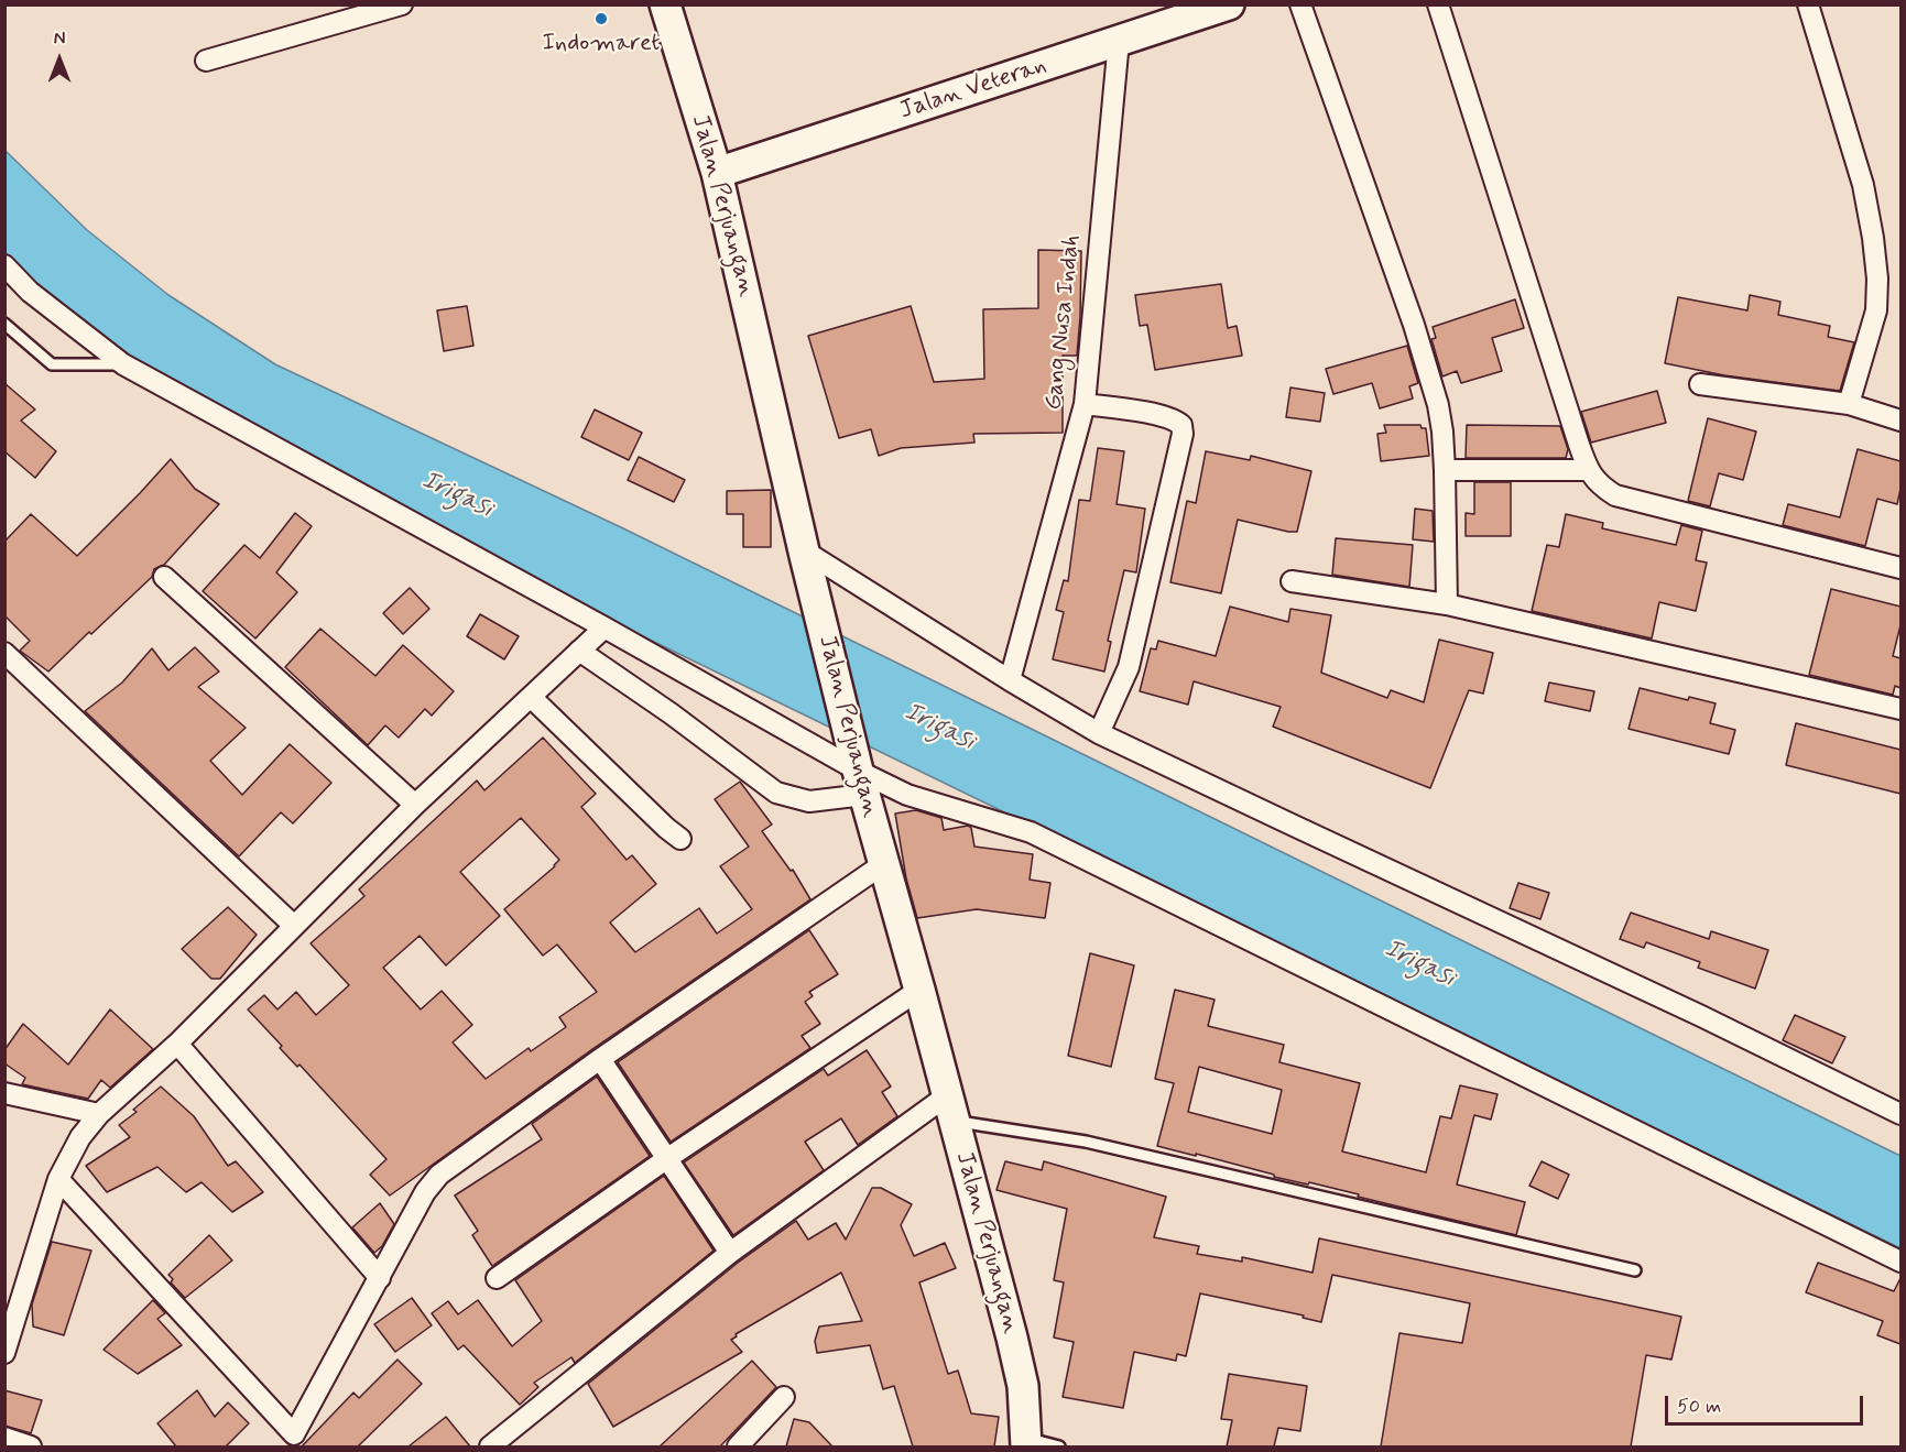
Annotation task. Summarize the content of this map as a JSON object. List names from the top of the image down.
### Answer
{
  "streets": {
    "main road": ["Jalan Veteran", "Jalan Perjuangan"],
    "street": ["Gang Nusa Indah"]
  },
  "crossings": [
    ["Jalan Veteran", "Jalan Perjuangan"],
    ["Jalan Veteran", "Gang Nusa Indah"]
  ],
  "water": ["Irigasi"],
  "places": ["Indomaret"],
  "scale_bar": "50 m",
  "north": "top"
}
